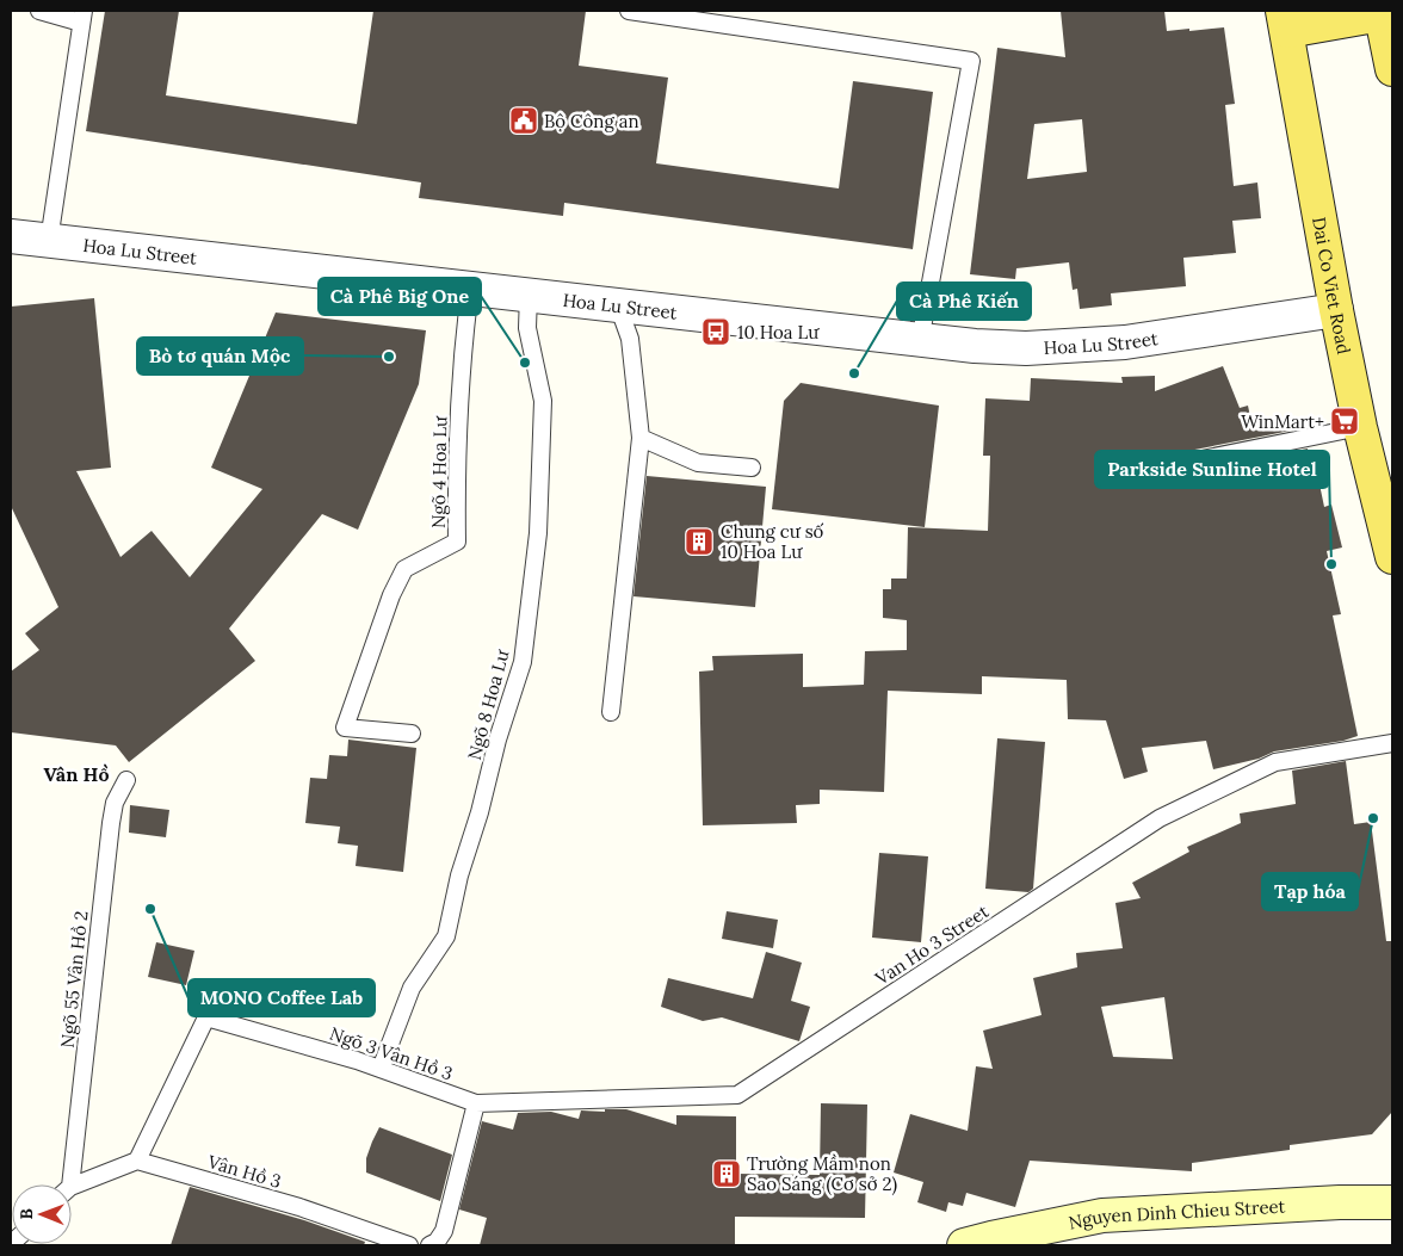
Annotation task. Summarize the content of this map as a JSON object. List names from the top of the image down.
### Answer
{
  "streets": {
    "main road": ["Dai Co Viet Road"],
    "street": ["Hoa Lu Street", "Nguyen Dinh Chieu Street"],
    "lane": [
      "Ngõ 4 Hoa Lư",
      "Ngõ 8 Hoa Lư",
      "Van Ho 3 Street",
      "Ngõ 55 Vân Hồ 2",
      "Ngõ 3 Vân Hồ 3",
      "Vân Hồ 3"
    ]
  },
  "crossings": [
    ["Hoa Lu Street", "Dai Co Viet Road"],
    ["Hoa Lu Street", "Ngõ 4 Hoa Lư"],
    ["Hoa Lu Street", "Ngõ 8 Hoa Lư"],
    ["Ngõ 8 Hoa Lư", "Ngõ 3 Vân Hồ 3"],
    ["Van Ho 3 Street", "Ngõ 3 Vân Hồ 3"],
    ["Ngõ 3 Vân Hồ 3", "Vân Hồ 3"]
  ],
  "districts": ["Vân Hồ"],
  "places": {
    "public building": ["Bộ Công an"],
    "bus stop": ["10 Hoa Lư"],
    "other": [
      "Bò tơ quán Mộc",
      "Cà Phê Big One",
      "Cà Phê Kiến",
      "Parkside Sunline Hotel",
      "Tạp hóa",
      "MONO Coffee Lab"
    ],
    "supermarket": ["WinMart+"],
    "building": ["Chung cư số 10 Hoa Lư", "Trường Mầm non Sao Sáng (Cơ sở 2)"]
  },
  "north": "left"
}
